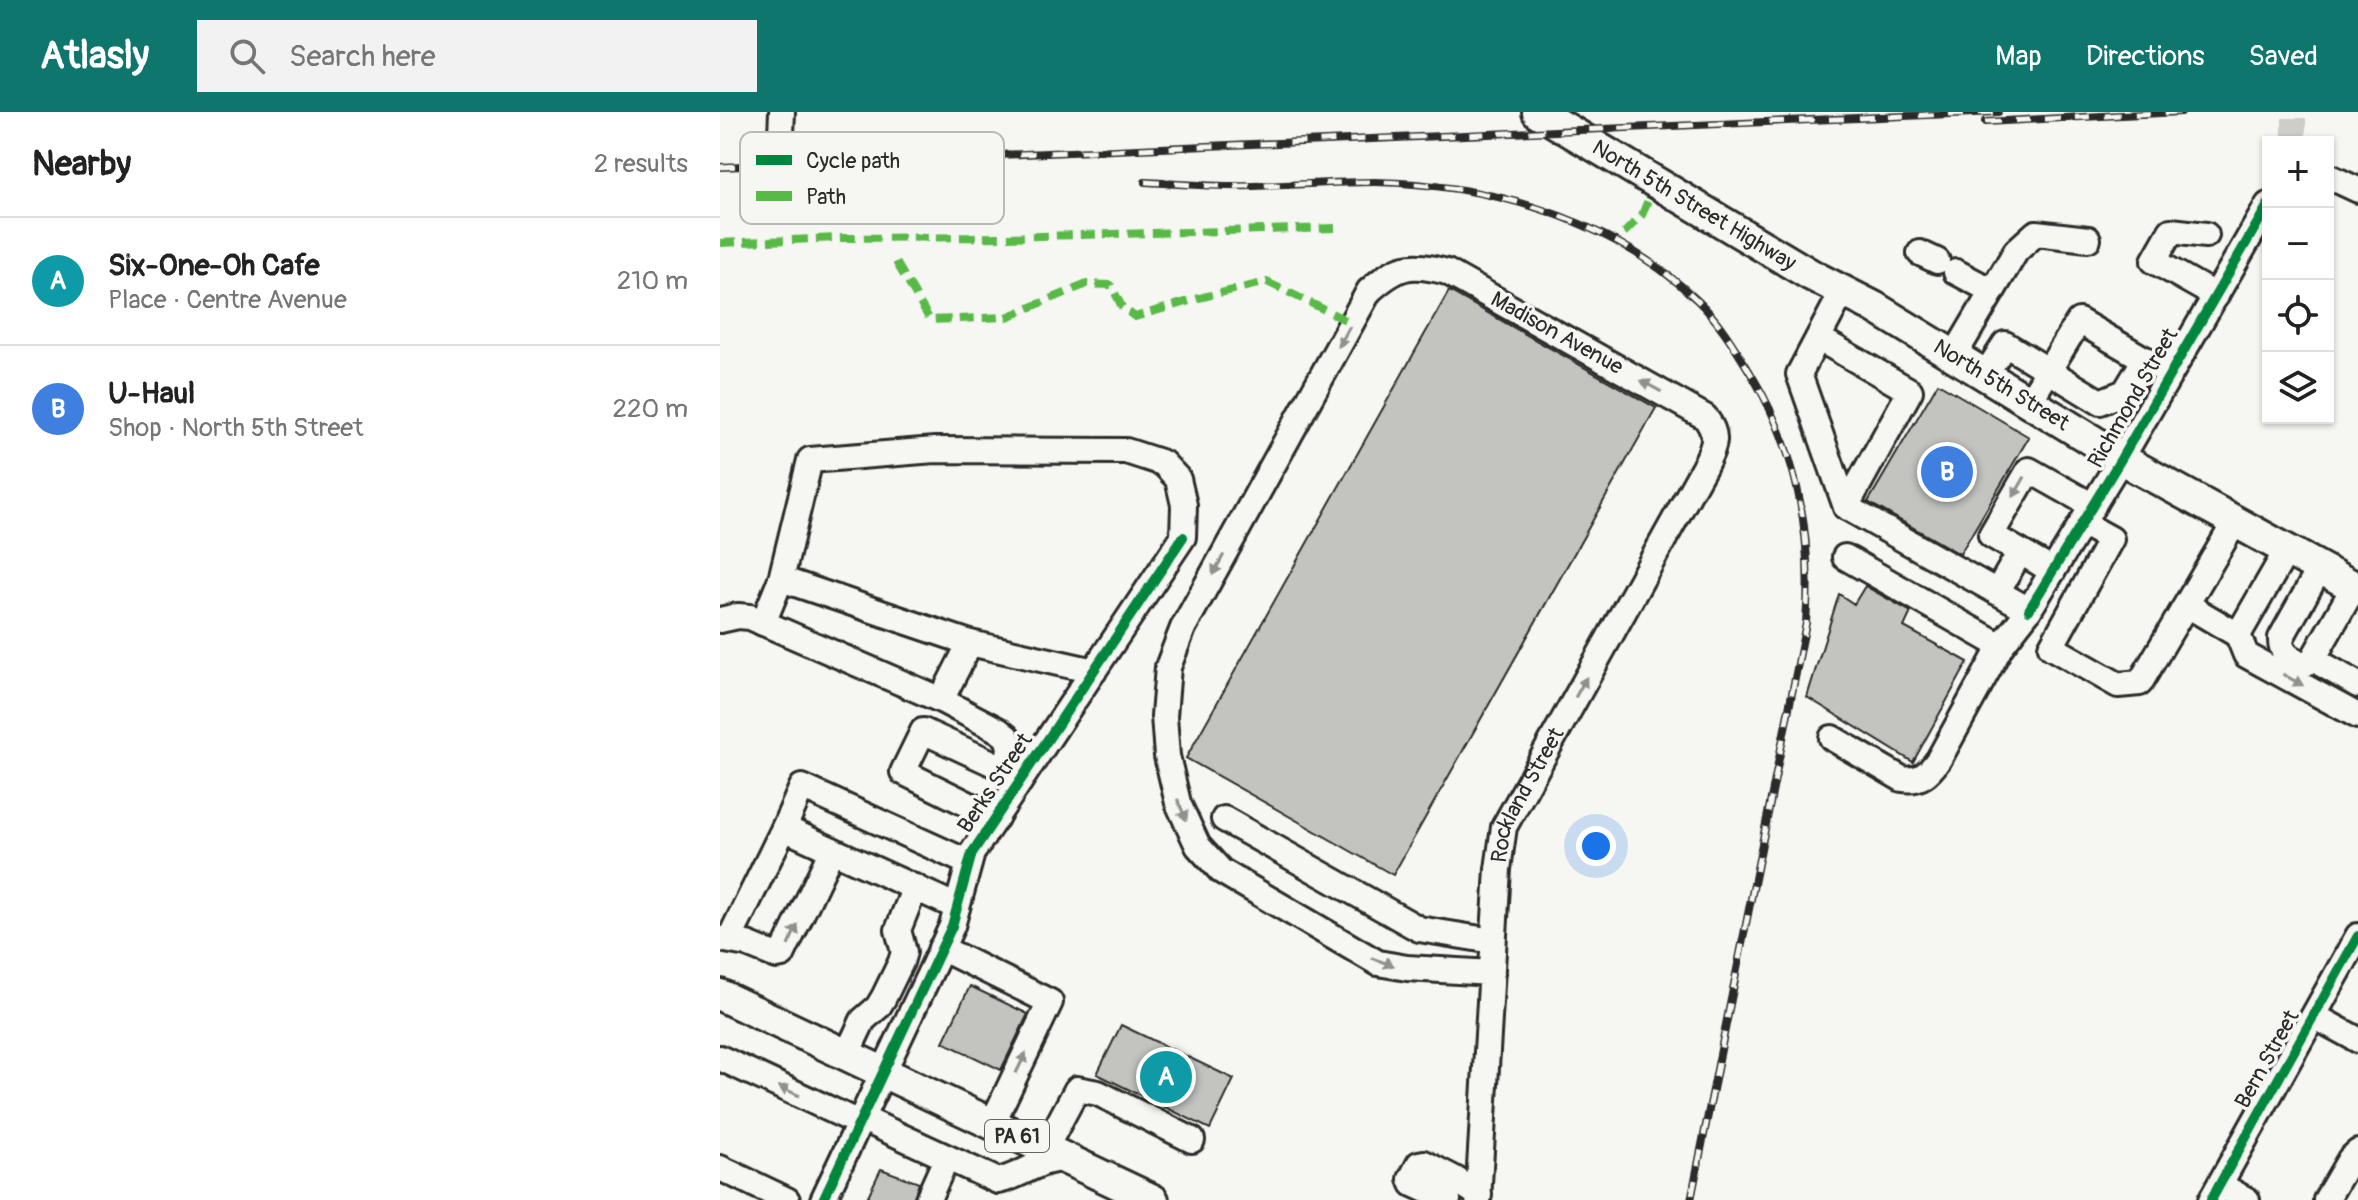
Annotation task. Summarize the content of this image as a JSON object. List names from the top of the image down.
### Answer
{
  "streets": {
    "main road": ["North 5th Street Highway", "North 5th Street", "PA 61"],
    "street": [
      "Madison Avenue",
      "Richmond Street",
      "Berks Street",
      "Rockland Street",
      "Bern Street"
    ]
  },
  "crossings": [
    ["North 5th Street Highway", "North 5th Street"],
    ["Madison Avenue", "Rockland Street"],
    ["North 5th Street", "Richmond Street"],
    ["Berks Street", "PA 61"]
  ],
  "one_way": ["Rockland Street"],
  "legend": ["Cycle path", "Path"],
  "page": {
    "header": "Atlasly",
    "search": "Search here",
    "nav": ["Map", "Directions", "Saved"],
    "heading": ["Nearby", "2 results"],
    "map_buttons": ["+", "−"],
    "list": [
      {
        "mark": "A",
        "name": "Six-One-Oh Cafe",
        "note": "Place · Centre Avenue",
        "value": "210 m"
      },
      {
        "mark": "B",
        "name": "U-Haul",
        "note": "Shop · North 5th Street",
        "value": "220 m"
      }
    ],
    "pins": ["B", "A"]
  }
}
